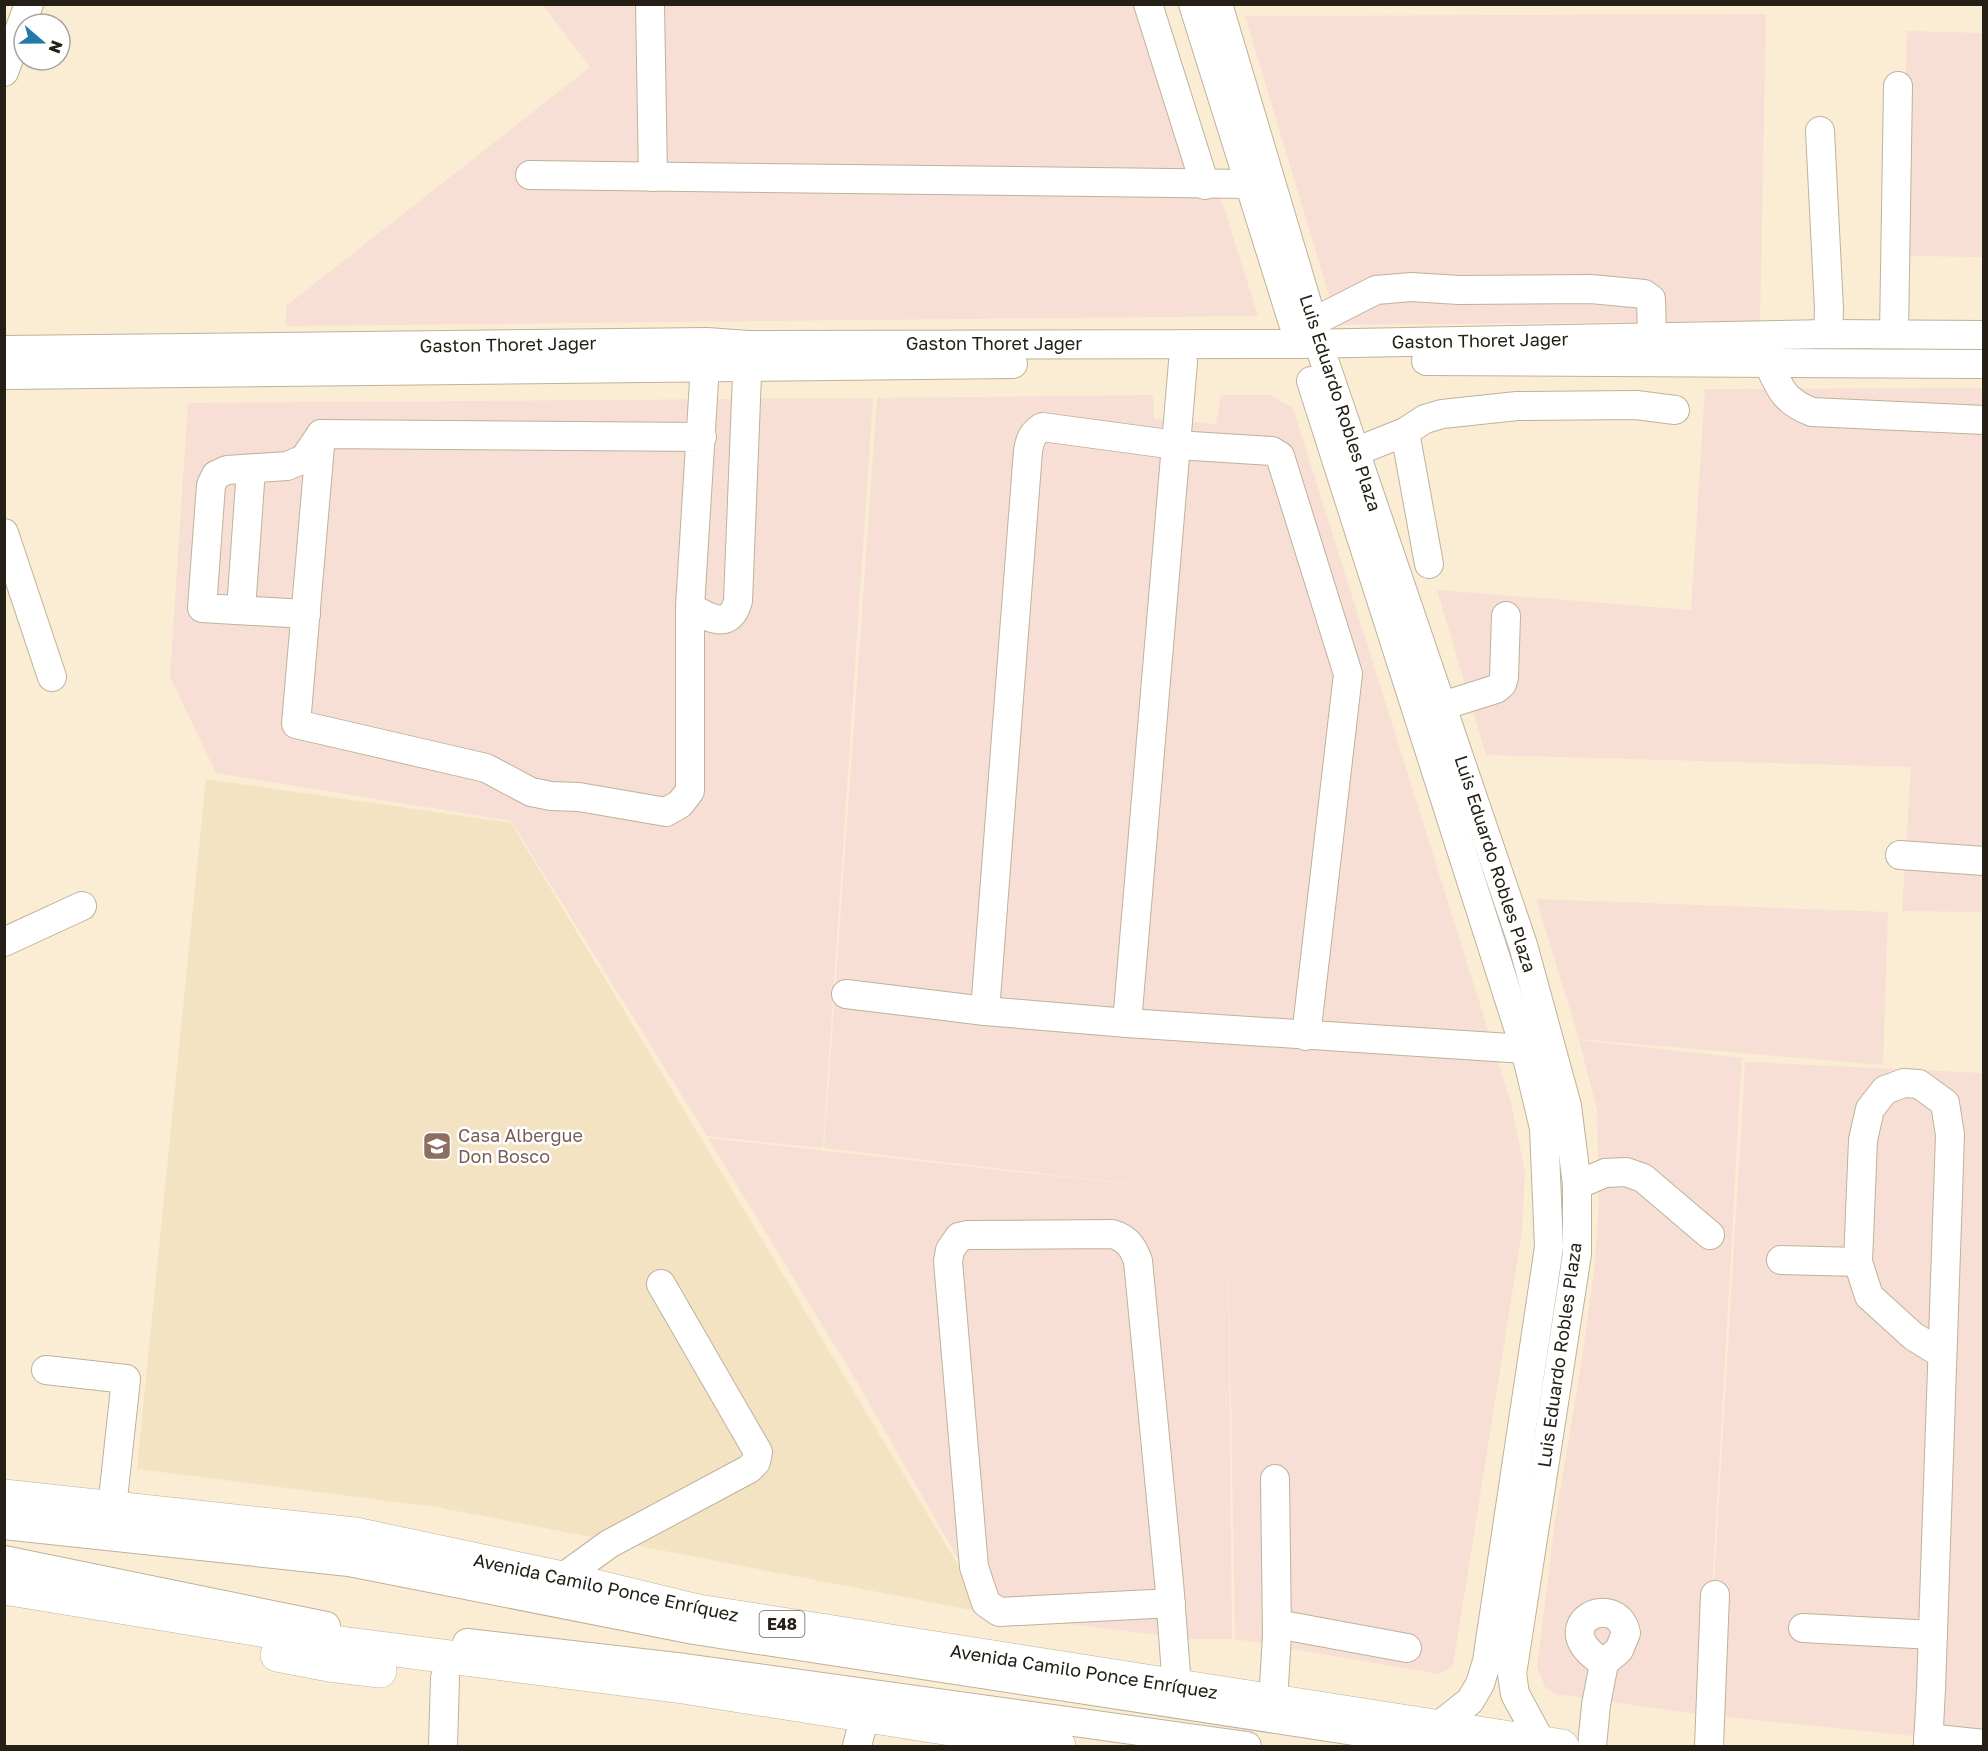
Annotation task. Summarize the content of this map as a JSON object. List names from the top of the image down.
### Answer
{
  "streets": {
    "main road": ["Avenida Camilo Ponce Enríquez", "E48"],
    "street": ["Gaston Thoret Jager", "Luis Eduardo Robles Plaza"]
  },
  "crossings": [
    ["Gaston Thoret Jager", "Luis Eduardo Robles Plaza"],
    ["Luis Eduardo Robles Plaza", "Avenida Camilo Ponce Enríquez"]
  ],
  "places": {
    "school or university": ["Casa Albergue Don Bosco"]
  },
  "north": "right"
}
